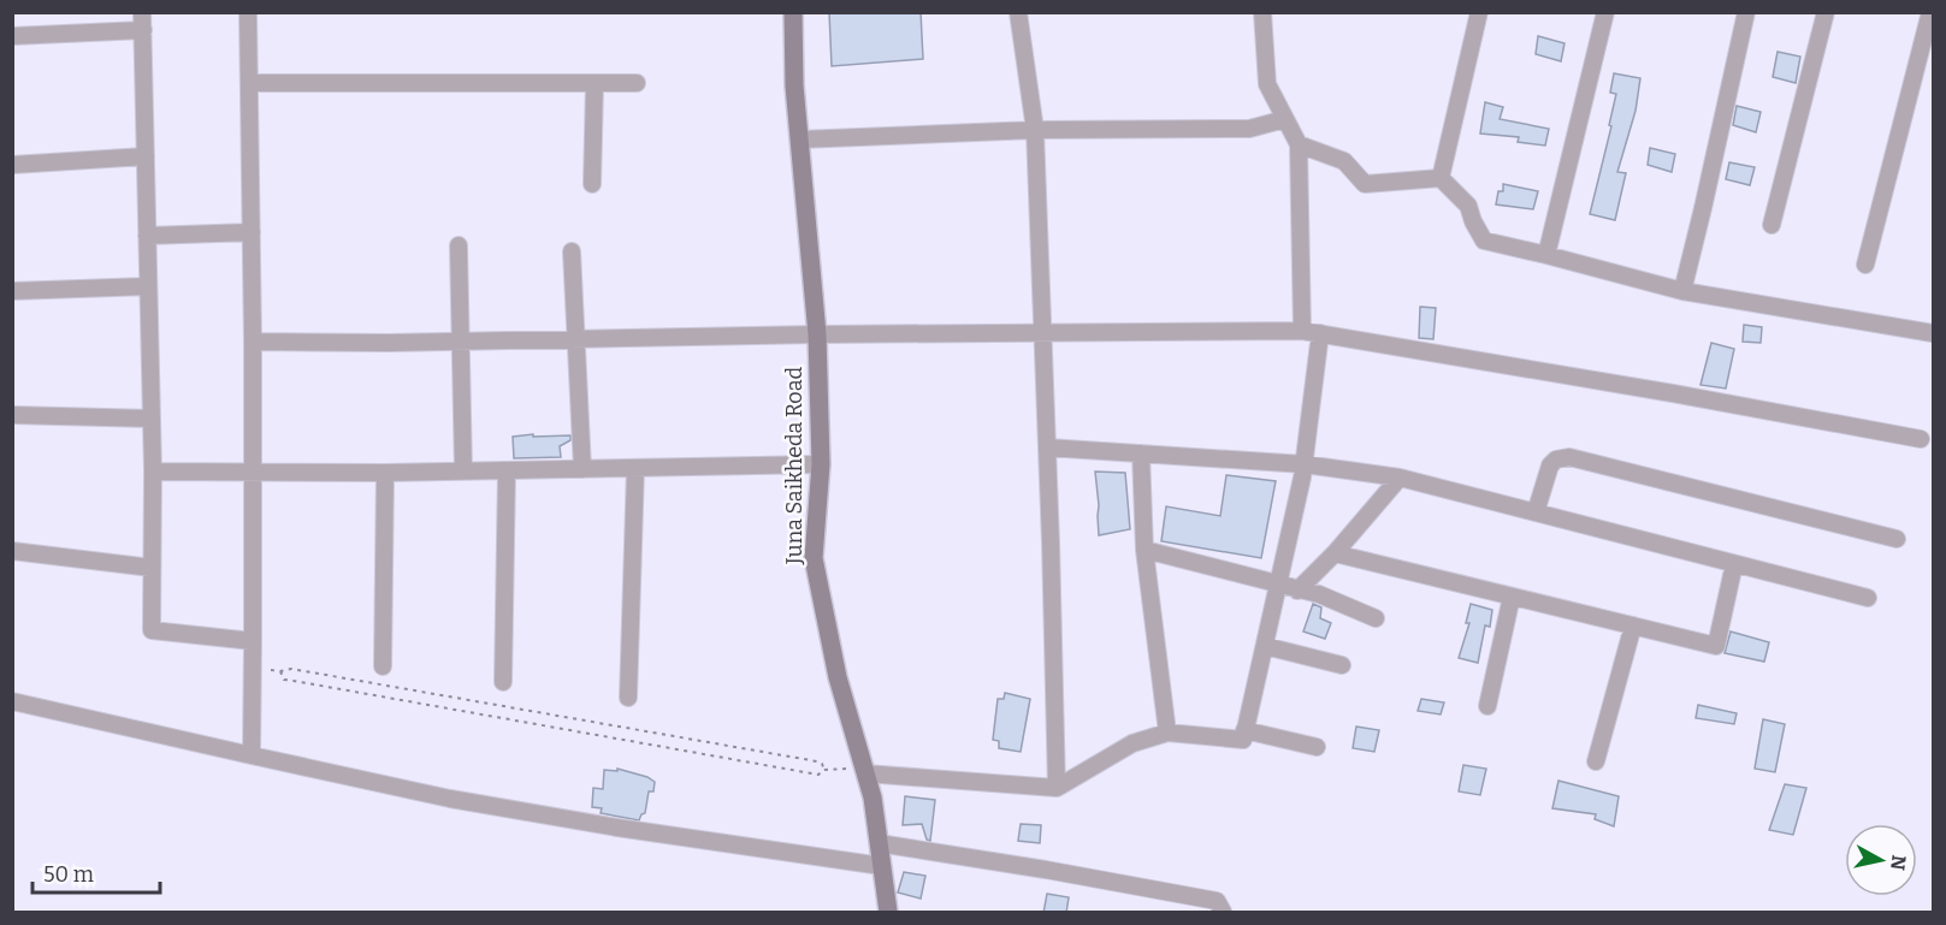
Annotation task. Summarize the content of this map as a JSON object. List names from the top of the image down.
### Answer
{
  "streets": {
    "main road": ["Juna Saikheda Road"]
  },
  "scale_bar": "50 m",
  "north": "right"
}
